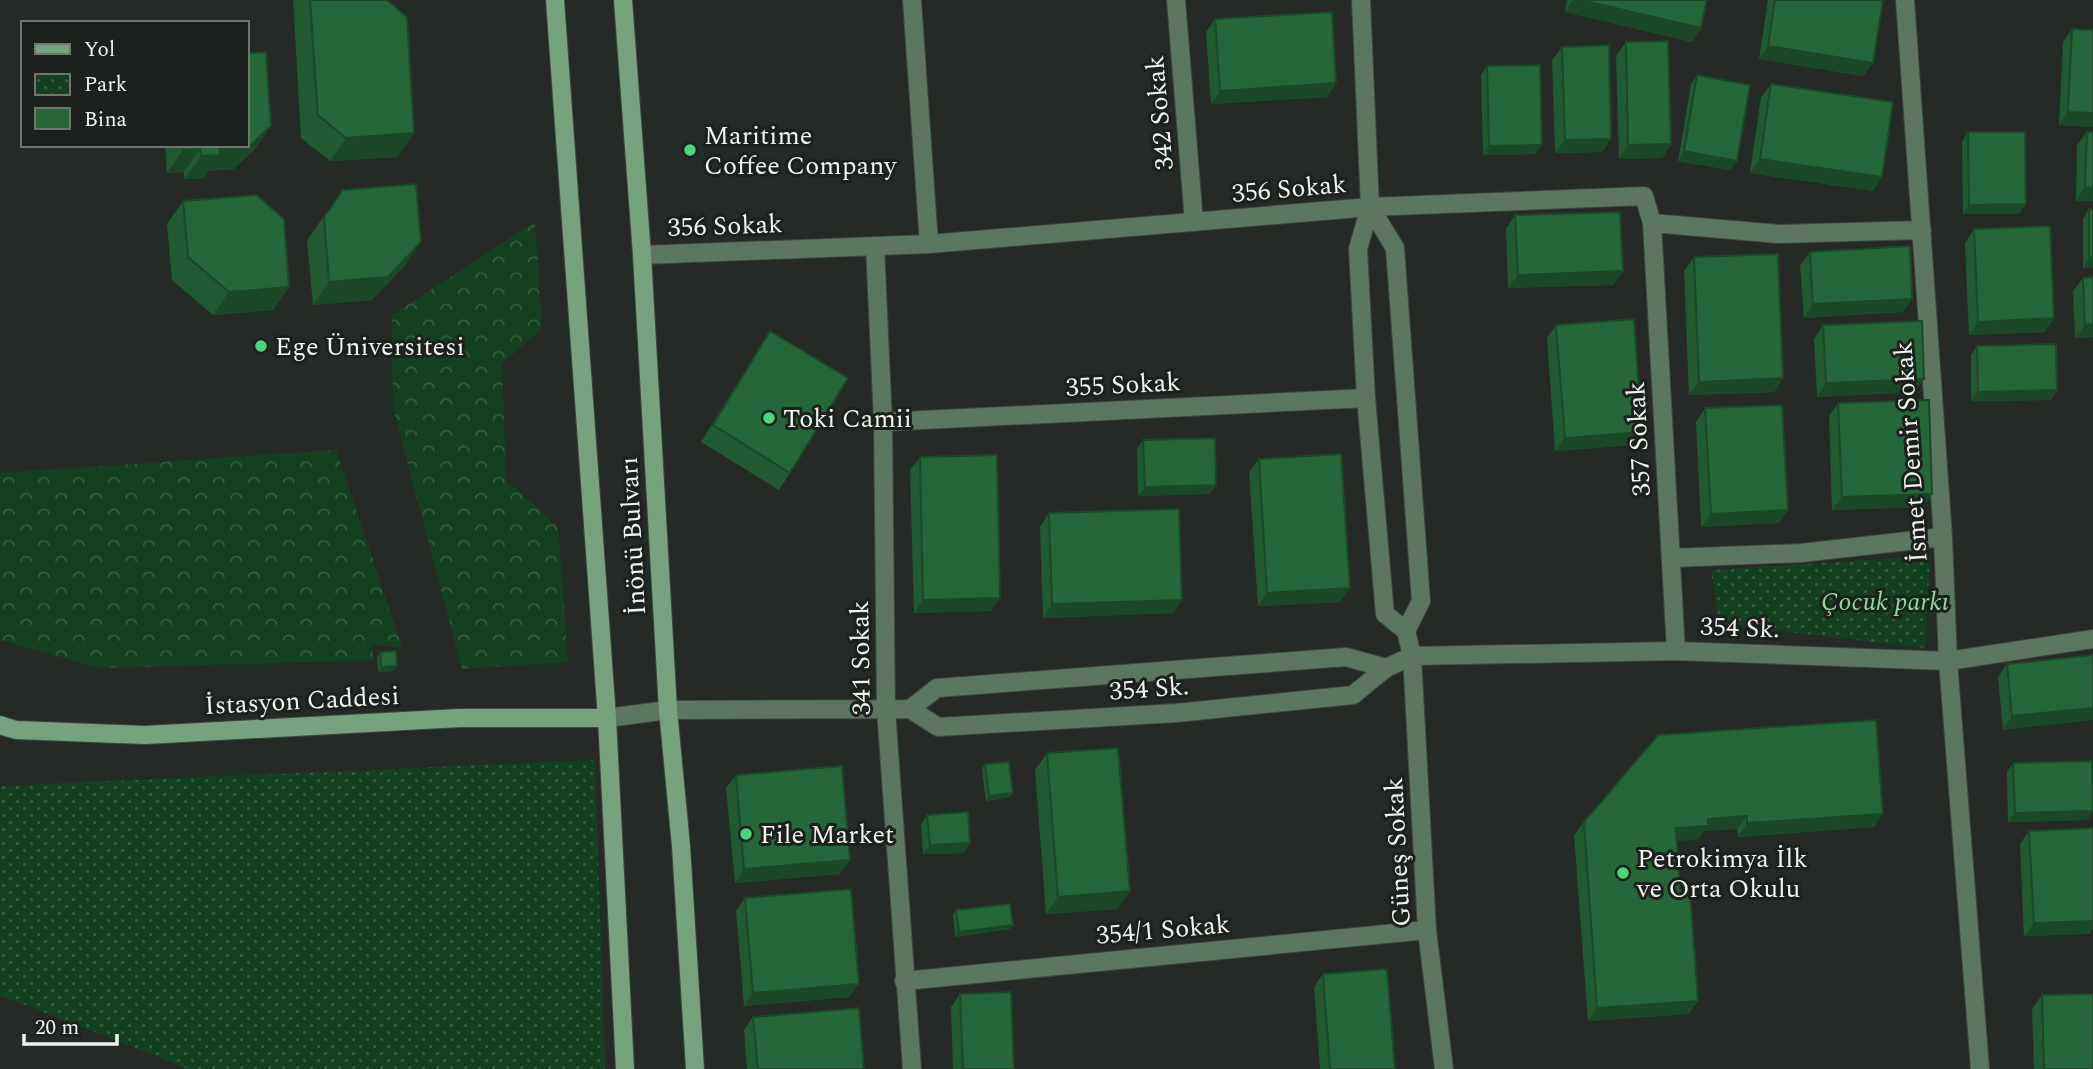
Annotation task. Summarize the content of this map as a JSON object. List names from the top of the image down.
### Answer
{
  "streets": {
    "street": [
      "342 Sokak",
      "356 Sokak",
      "355 Sokak",
      "357 Sokak",
      "İsmet Demir Sokak",
      "İnönü Bulvarı",
      "354 Sk.",
      "341 Sokak",
      "İstasyon Caddesi",
      "Güneş Sokak",
      "354/1 Sokak"
    ]
  },
  "crossings": [
    ["342 Sokak", "356 Sokak"],
    ["356 Sokak", "357 Sokak"],
    ["356 Sokak", "İnönü Bulvarı"],
    ["356 Sokak", "341 Sokak"],
    ["356 Sokak", "Güneş Sokak"],
    ["355 Sokak", "341 Sokak"],
    ["355 Sokak", "Güneş Sokak"],
    ["357 Sokak", "354 Sk."],
    ["İsmet Demir Sokak", "354 Sk."],
    ["İnönü Bulvarı", "İstasyon Caddesi"],
    ["354 Sk.", "Güneş Sokak"],
    ["341 Sokak", "354/1 Sokak"],
    ["Güneş Sokak", "354/1 Sokak"]
  ],
  "parks": ["Çocuk parkı"],
  "places": [
    "Maritime Coffee Company",
    "Ege Üniversitesi",
    "Toki Camii",
    "File Market",
    "Petrokimya İlk ve Orta Okulu"
  ],
  "legend": ["Yol", "Park", "Bina"],
  "scale_bar": "20 m"
}
